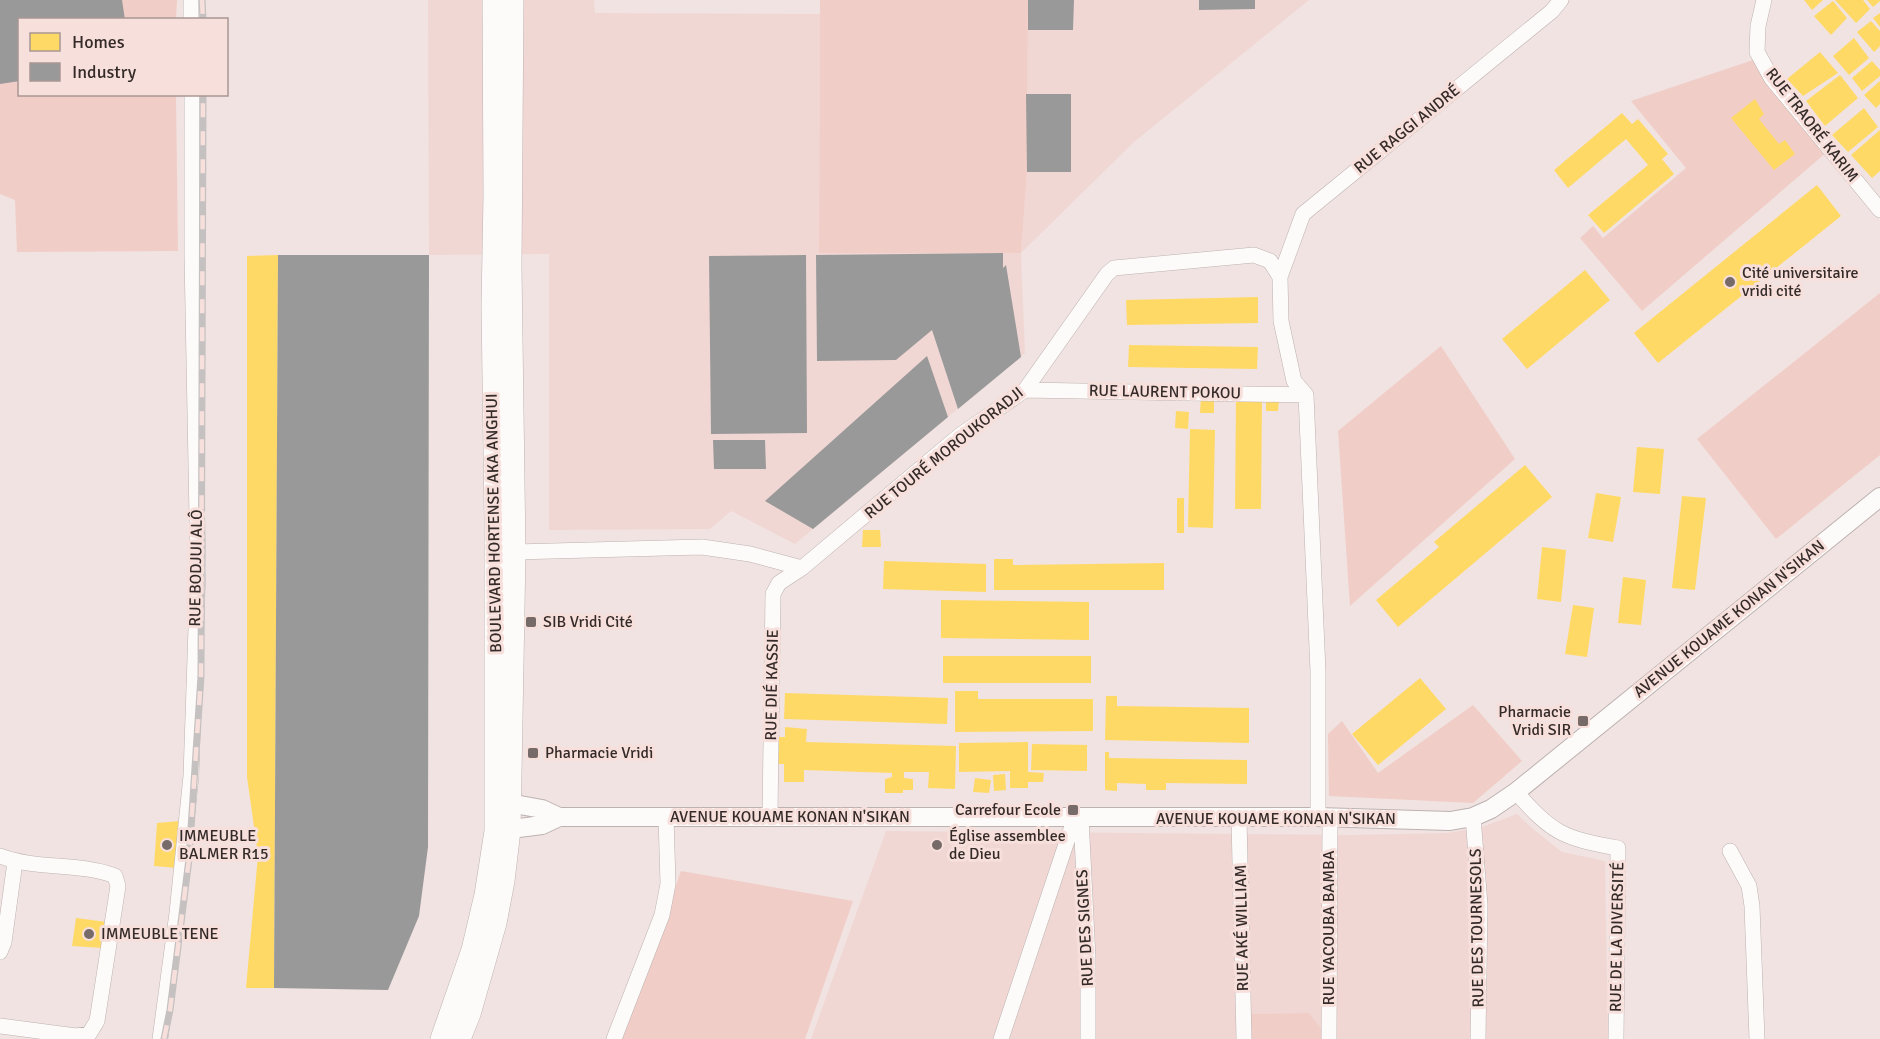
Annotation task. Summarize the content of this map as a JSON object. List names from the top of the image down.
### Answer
{
  "streets": {
    "main road": ["BOULEVARD HORTENSE AKA ANGHUI"],
    "street": [
      "RUE TRAORÉ KARIM",
      "RUE RAGGI ANDRÉ",
      "RUE LAURENT POKOU",
      "RUE TOURÉ MOROUKORADJI",
      "RUE BODJUI ALÔ",
      "AVENUE KOUAME KONAN N'SIKAN",
      "RUE DIÉ KASSIE",
      "RUE DES SIGNES",
      "RUE AKÉ WILLIAM",
      "RUE YACOUBA BAMBA",
      "RUE DES TOURNESOLS",
      "RUE DE LA DIVERSITÉ"
    ]
  },
  "crossings": [
    ["RUE RAGGI ANDRÉ", "RUE TOURÉ MOROUKORADJI"],
    ["RUE LAURENT POKOU", "RUE TOURÉ MOROUKORADJI"],
    ["RUE TOURÉ MOROUKORADJI", "RUE DIÉ KASSIE"],
    ["BOULEVARD HORTENSE AKA ANGHUI", "AVENUE KOUAME KONAN N'SIKAN"],
    ["AVENUE KOUAME KONAN N'SIKAN", "RUE DIÉ KASSIE"],
    ["AVENUE KOUAME KONAN N'SIKAN", "RUE DES SIGNES"],
    ["AVENUE KOUAME KONAN N'SIKAN", "RUE AKÉ WILLIAM"],
    ["AVENUE KOUAME KONAN N'SIKAN", "RUE YACOUBA BAMBA"],
    ["AVENUE KOUAME KONAN N'SIKAN", "RUE DES TOURNESOLS"],
    ["AVENUE KOUAME KONAN N'SIKAN", "RUE DE LA DIVERSITÉ"]
  ],
  "places": {
    "other": [
      "Cité universitaire vridi cité",
      "IMMEUBLE BALMER R15",
      "Église assemblee de Dieu",
      "IMMEUBLE TENE"
    ],
    "transit": [
      "SIB Vridi Cité",
      "Pharmacie Vridi SIR",
      "Pharmacie Vridi",
      "Carrefour Ecole"
    ]
  },
  "legend": ["Homes", "Industry"]
}
